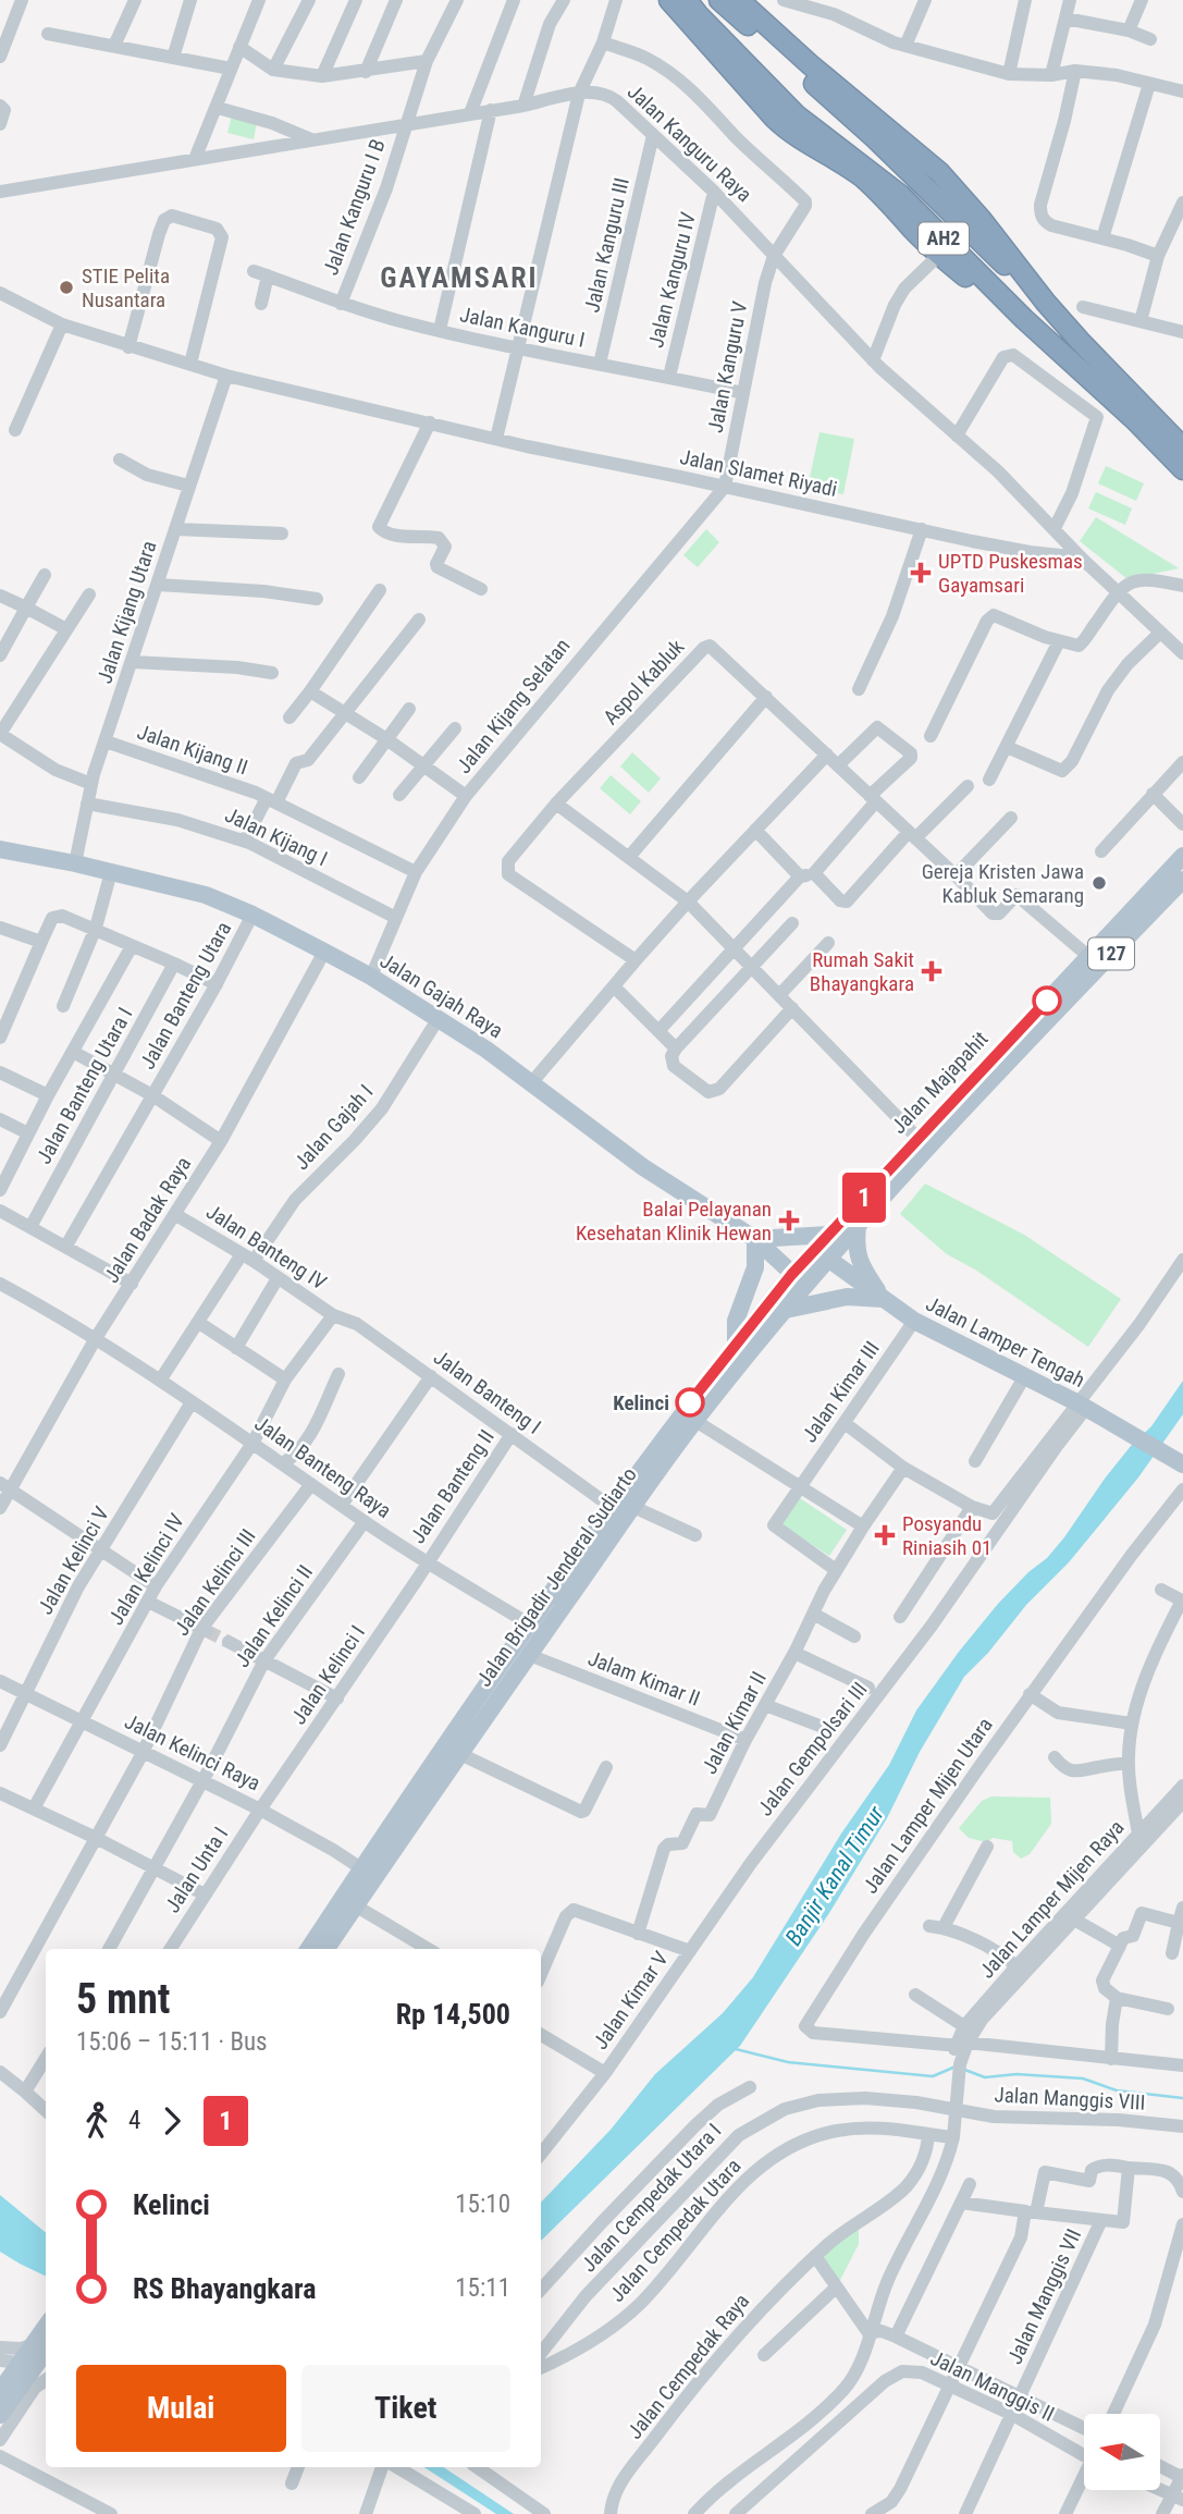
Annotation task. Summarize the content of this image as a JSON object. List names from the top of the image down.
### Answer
{
  "streets": {
    "highway": ["AH2"],
    "main road": [
      "127",
      "Jalan Gajah Raya",
      "Jalan Majapahit",
      "Jalan Lamper Tengah",
      "Jalan Brigadir Jenderal Sudiarto"
    ],
    "street": [
      "Jalan Kanguru Raya",
      "Jalan Kanguru I B",
      "Jalan Kanguru III",
      "Jalan Kanguru IV",
      "Jalan Kanguru I",
      "Jalan Kanguru V",
      "Jalan Slamet Riyadi",
      "Jalan Kijang Utara",
      "Aspol Kabluk",
      "Jalan Kijang Selatan",
      "Jalan Kijang II",
      "Jalan Kijang I",
      "Jalan Banteng Utara",
      "Jalan Banteng Utara I",
      "Jalan Gajah I",
      "Jalan Badak Raya",
      "Jalan Banteng IV",
      "Jalan Banteng I",
      "Jalan Kimar III",
      "Jalan Banteng Raya",
      "Jalan Banteng II",
      "Jalan Kelinci V",
      "Jalan Kelinci IV",
      "Jalan Kelinci III",
      "Jalan Kelinci II",
      "Jalan Kelinci I",
      "Jalam Kimar II",
      "Jalan Kimar II",
      "Jalan Gempolsari III",
      "Jalan Kelinci Raya",
      "Jalan Lamper Mijen Utara",
      "Jalan Unta I",
      "Jalan Lamper Mijen Raya",
      "Jalan Kimar V",
      "Jalan Manggis VIII",
      "Jalan Cempedak Utara I",
      "Jalan Cempedak Utara",
      "Jalan Manggis VII",
      "Jalan Cempedak Raya",
      "Jalan Manggis II"
    ]
  },
  "crossings": [
    ["Jalan Kanguru Raya", "Jalan Kanguru I B"],
    ["Jalan Kanguru Raya", "Jalan Kanguru III"],
    ["Jalan Kanguru Raya", "Jalan Kanguru IV"],
    ["Jalan Kanguru Raya", "Jalan Kanguru V"],
    ["Jalan Kanguru Raya", "Jalan Slamet Riyadi"],
    ["Jalan Kanguru I B", "Jalan Kanguru I"],
    ["Jalan Kanguru III", "Jalan Kanguru I"],
    ["Jalan Kanguru IV", "Jalan Kanguru I"],
    ["Jalan Kanguru I", "Jalan Kanguru V"],
    ["Jalan Kanguru V", "Jalan Slamet Riyadi"],
    ["Jalan Kanguru V", "Jalan Kijang Selatan"],
    ["Jalan Slamet Riyadi", "Jalan Kijang Utara"],
    ["Jalan Slamet Riyadi", "Jalan Kijang Selatan"],
    ["Jalan Kijang Utara", "Jalan Kijang II"],
    ["Jalan Kijang Utara", "Jalan Kijang I"],
    ["Jalan Kijang Utara", "Jalan Gajah Raya"],
    ["Aspol Kabluk", "Jalan Majapahit"],
    ["Jalan Kijang Selatan", "Jalan Kijang II"],
    ["Jalan Kijang Selatan", "Jalan Kijang I"],
    ["Jalan Kijang Selatan", "Jalan Gajah Raya"],
    ["Jalan Kijang II", "Jalan Kijang I"],
    ["Jalan Banteng Utara", "Jalan Gajah Raya"],
    ["Jalan Banteng Utara", "Jalan Banteng Utara I"],
    ["Jalan Banteng Utara", "Jalan Badak Raya"],
    ["Jalan Gajah Raya", "Jalan Majapahit"],
    ["Jalan Gajah Raya", "Jalan Gajah I"],
    ["Jalan Gajah Raya", "Jalan Badak Raya"],
    ["Jalan Majapahit", "Jalan Lamper Tengah"],
    ["Jalan Majapahit", "Jalan Brigadir Jenderal Sudiarto"],
    ["Jalan Gajah I", "Jalan Banteng IV"],
    ["Jalan Gajah I", "Jalan Banteng Raya"],
    ["Jalan Badak Raya", "Jalan Banteng IV"],
    ["Jalan Badak Raya", "Jalan Banteng Raya"],
    ["Jalan Banteng IV", "Jalan Banteng I"],
    ["Jalan Banteng IV", "Jalan Kelinci IV"],
    ["Jalan Lamper Tengah", "Jalan Kimar III"],
    ["Jalan Lamper Tengah", "Jalan Gempolsari III"],
    ["Jalan Banteng I", "Jalan Banteng II"],
    ["Jalan Banteng I", "Jalan Kelinci IV"],
    ["Jalan Banteng I", "Jalan Brigadir Jenderal Sudiarto"],
    ["Jalan Kimar III", "Jalan Kimar II"],
    ["Jalan Banteng Raya", "Jalan Banteng II"],
    ["Jalan Banteng Raya", "Jalan Kelinci V"],
    ["Jalan Banteng Raya", "Jalan Kelinci IV"],
    ["Jalan Banteng Raya", "Jalan Brigadir Jenderal Sudiarto"],
    ["Jalan Banteng Raya", "Jalan Kelinci III"],
    ["Jalan Banteng Raya", "Jalan Kelinci II"],
    ["Jalan Banteng Raya", "Jalan Kelinci I"],
    ["Jalan Banteng II", "Jalan Kelinci I"],
    ["Jalan Kelinci V", "Jalan Kelinci Raya"],
    ["Jalan Kelinci IV", "Jalan Kelinci Raya"],
    ["Jalan Brigadir Jenderal Sudiarto", "Jalam Kimar II"],
    ["Jalan Brigadir Jenderal Sudiarto", "Jalan Kelinci Raya"],
    ["Jalan Kelinci III", "Jalan Kelinci Raya"],
    ["Jalan Kelinci II", "Jalan Kelinci Raya"],
    ["Jalan Kelinci I", "Jalan Kelinci Raya"],
    ["Jalan Kelinci I", "Jalan Unta I"],
    ["Jalam Kimar II", "Jalan Kimar II"],
    ["Jalan Gempolsari III", "Jalan Kimar V"],
    ["Jalan Kelinci Raya", "Jalan Unta I"],
    ["Jalan Lamper Mijen Utara", "Jalan Lamper Mijen Raya"],
    ["Jalan Manggis VIII", "Jalan Cempedak Utara I"],
    ["Jalan Cempedak Utara", "Jalan Cempedak Raya"],
    ["Jalan Manggis VII", "Jalan Manggis II"]
  ],
  "districts": ["GAYAMSARI"],
  "water": ["Banjir Kanal Timur"],
  "places": {
    "other": ["STIE Pelita Nusantara", "Gereja Kristen Jawa Kabluk Semarang", "Kelinci"],
    "health": [
      "UPTD Puskesmas Gayamsari",
      "Rumah Sakit Bhayangkara",
      "Balai Pelayanan Kesehatan Klinik Hewan",
      "Posyandu Riniasih 01"
    ]
  },
  "lines": ["bus line 1"],
  "north": "left",
  "page": {
    "on_map": "1",
    "heading": ["5 mnt", "15:06 – 15:11 · Bus", "Rp 14,500"],
    "legs": ["4", "1"],
    "list": [
      {
        "name": "Kelinci",
        "value": "15:10"
      },
      {
        "name": "RS Bhayangkara",
        "value": "15:11"
      }
    ],
    "buttons": ["Mulai", "Tiket"]
  }
}
